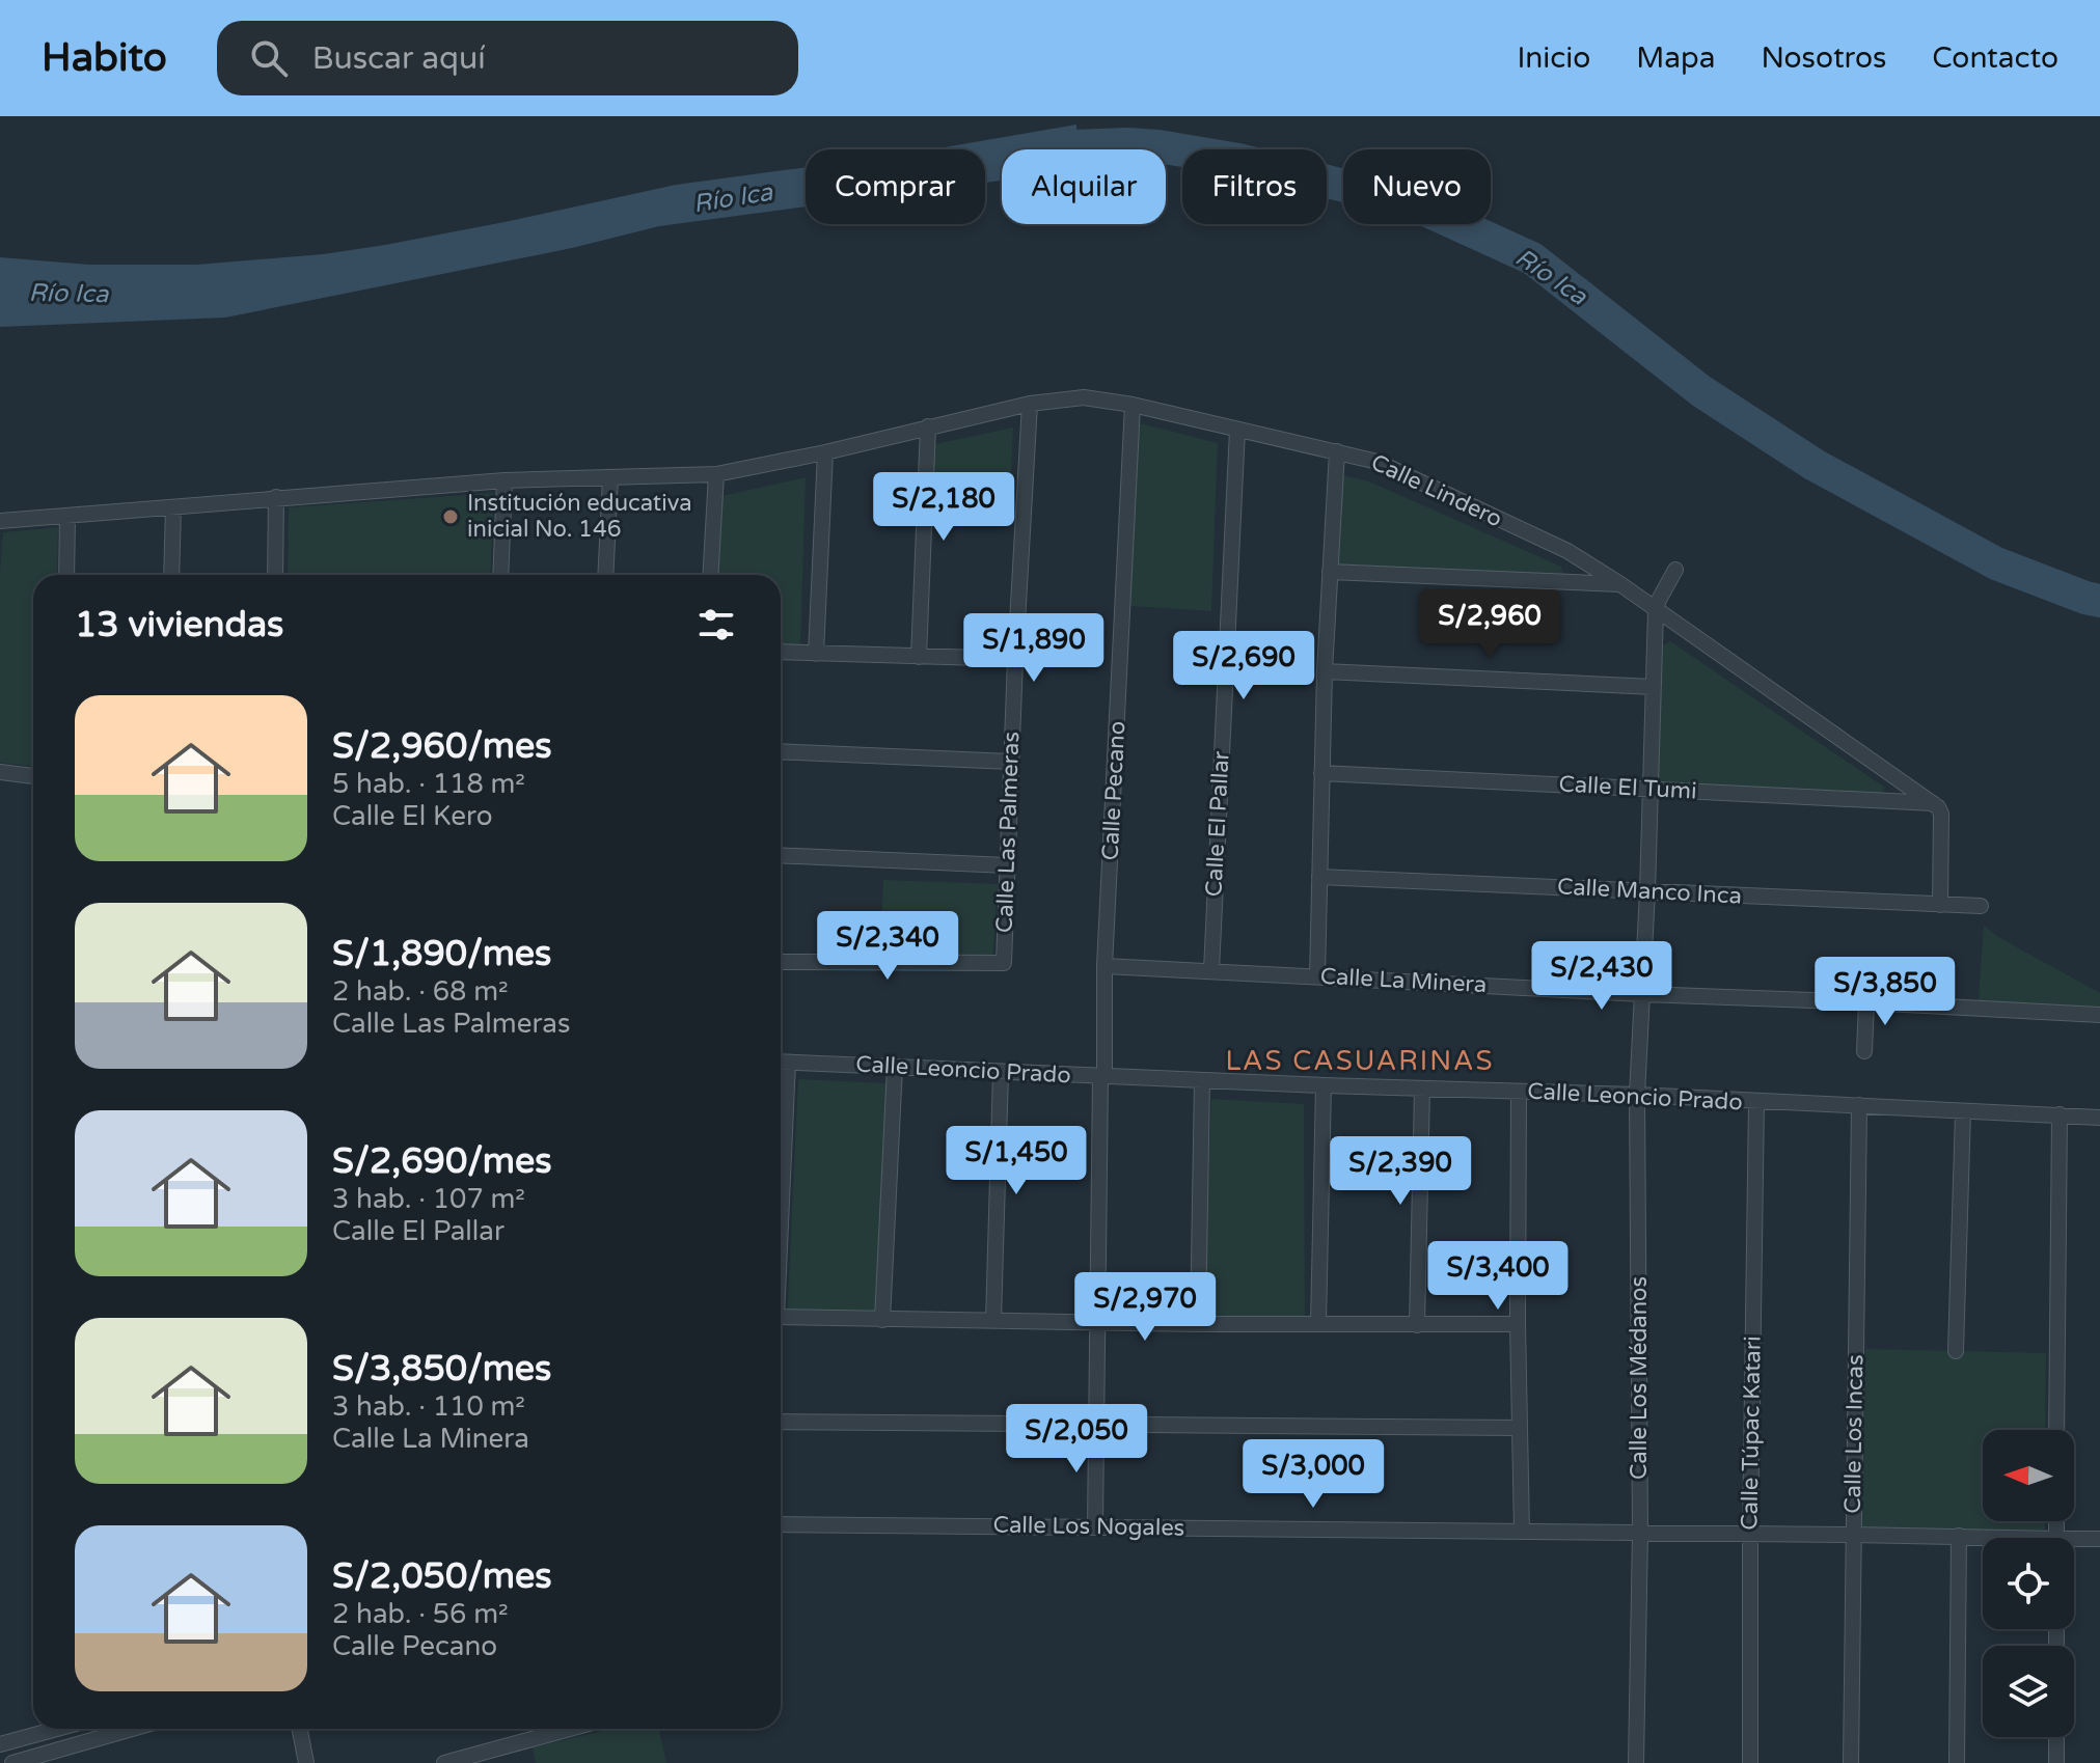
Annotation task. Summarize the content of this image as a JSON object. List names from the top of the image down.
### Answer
{
  "streets": {
    "street": [
      "Calle Lindero",
      "Calle El Tumi",
      "Calle Pecano",
      "Calle El Pallar",
      "Calle Las Palmeras",
      "Calle Manco Inca",
      "Calle La Minera",
      "Calle Leoncio Prado",
      "Calle Los Médanos",
      "Calle Túpac Katari",
      "Calle Los Incas",
      "Calle Los Nogales"
    ]
  },
  "crossings": [
    ["Calle Lindero", "Calle El Tumi"],
    ["Calle Lindero", "Calle Pecano"],
    ["Calle Lindero", "Calle El Pallar"],
    ["Calle Lindero", "Calle Las Palmeras"],
    ["Calle Lindero", "Calle Los Médanos"],
    ["Calle El Tumi", "Calle Los Médanos"],
    ["Calle Pecano", "Calle La Minera"],
    ["Calle Pecano", "Calle Leoncio Prado"],
    ["Calle Pecano", "Calle Los Nogales"],
    ["Calle El Pallar", "Calle La Minera"],
    ["Calle Manco Inca", "Calle Los Médanos"],
    ["Calle La Minera", "Calle Los Médanos"],
    ["Calle Leoncio Prado", "Calle Los Médanos"],
    ["Calle Leoncio Prado", "Calle Túpac Katari"],
    ["Calle Leoncio Prado", "Calle Los Incas"],
    ["Calle Los Médanos", "Calle Los Nogales"],
    ["Calle Túpac Katari", "Calle Los Nogales"],
    ["Calle Los Incas", "Calle Los Nogales"]
  ],
  "districts": ["LAS CASUARINAS"],
  "water": ["Río Ica"],
  "places": ["Institución educativa inicial No. 146"],
  "north": "left",
  "page": {
    "header": "Habito",
    "search": "Buscar aquí",
    "nav": [
      "Inicio",
      "Mapa",
      "Nosotros",
      "Contacto"
    ],
    "chip": [
      "Comprar",
      "Alquilar",
      "Filtros",
      "Nuevo"
    ],
    "price": [
      "S/2,180",
      "S/2,960",
      "S/1,890",
      "S/2,690",
      "S/2,340",
      "S/2,430",
      "S/3,850",
      "S/1,450",
      "S/2,390",
      "S/3,400",
      "S/2,970",
      "S/2,050",
      "S/3,000"
    ],
    "heading": "13 viviendas",
    "list": [
      {
        "name": "S/2,960/mes",
        "note": "5 hab. · 118 m² · Calle El Kero"
      },
      {
        "name": "S/1,890/mes",
        "note": "2 hab. · 68 m² · Calle Las Palmeras"
      },
      {
        "name": "S/2,690/mes",
        "note": "3 hab. · 107 m² · Calle El Pallar"
      },
      {
        "name": "S/3,850/mes",
        "note": "3 hab. · 110 m² · Calle La Minera"
      },
      {
        "name": "S/2,050/mes",
        "note": "2 hab. · 56 m² · Calle Pecano"
      }
    ]
  }
}
